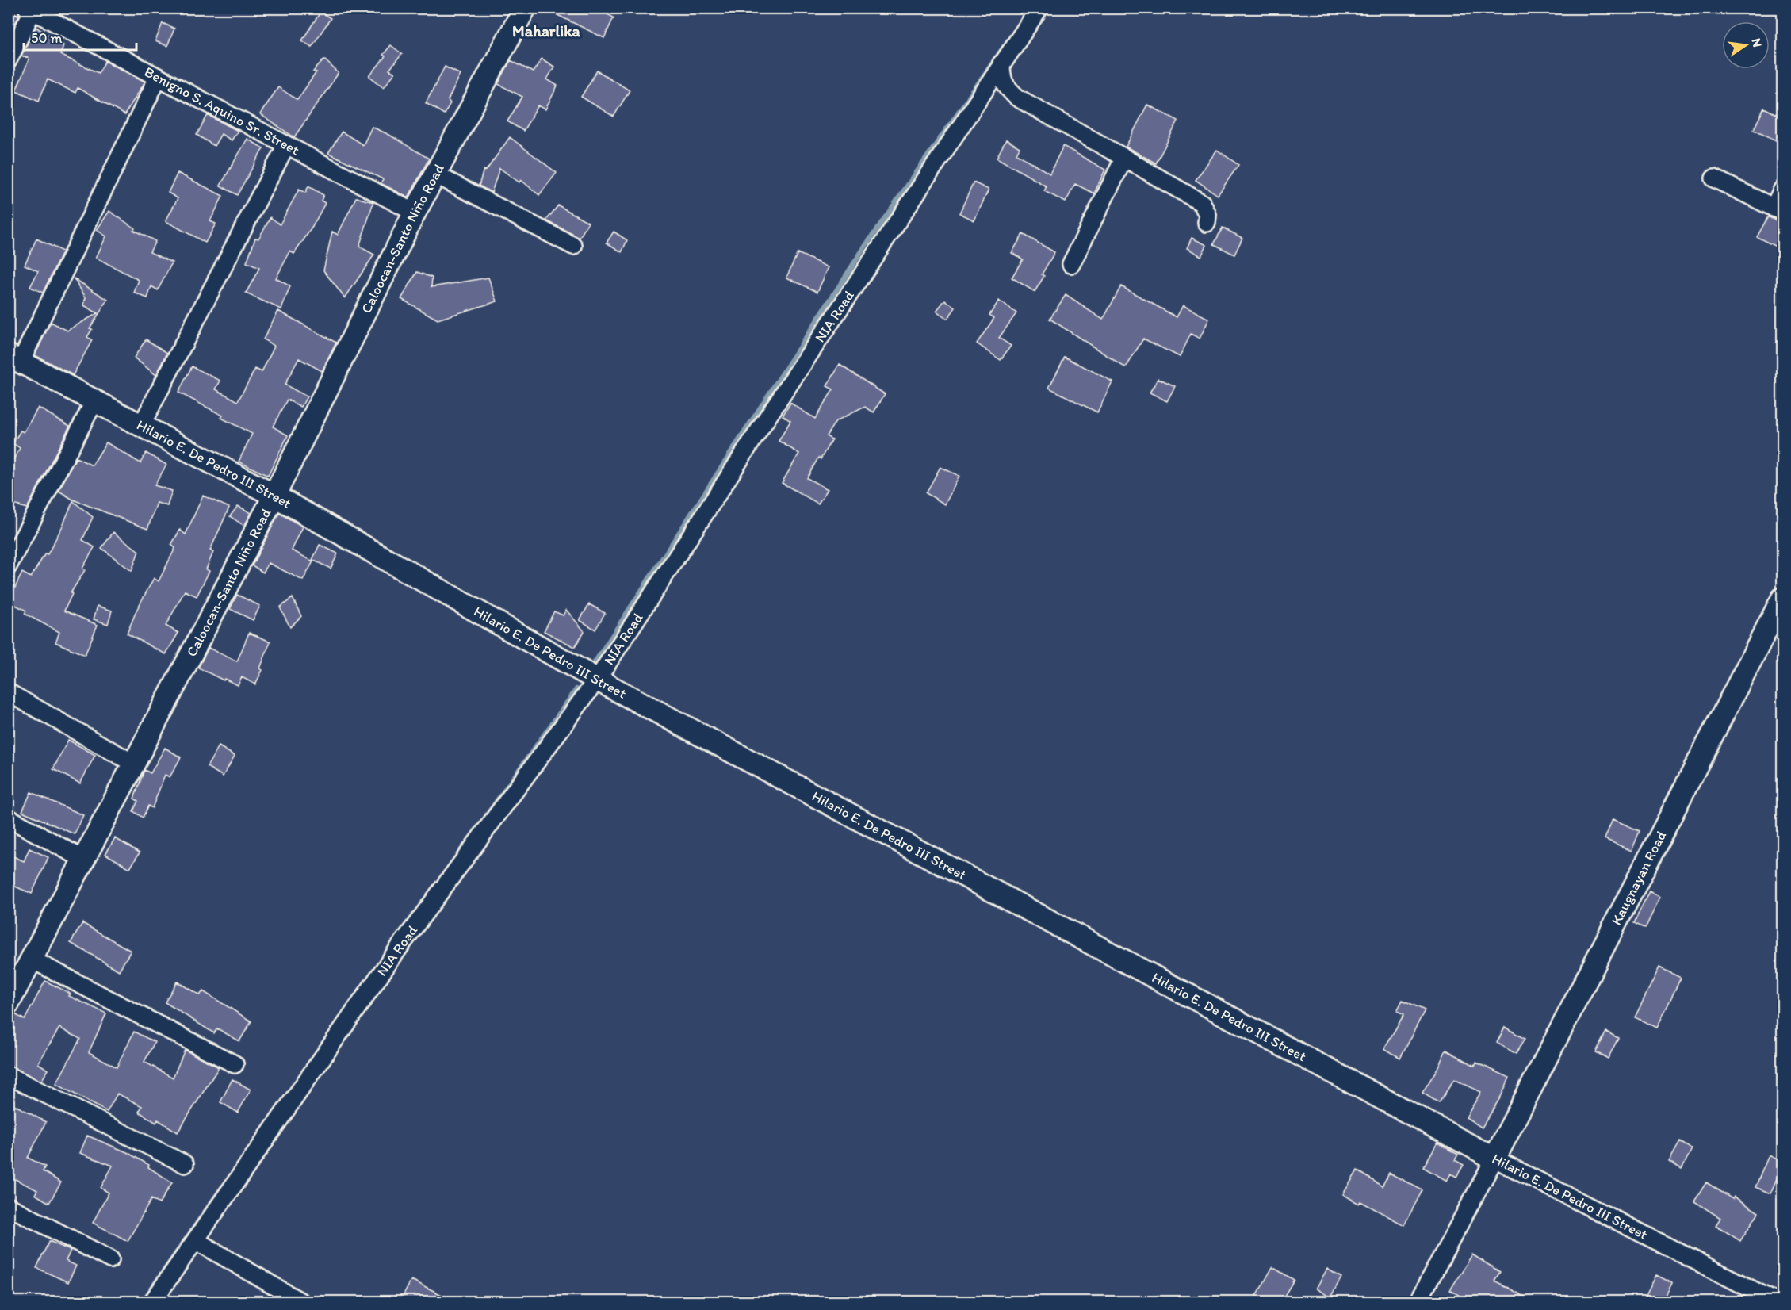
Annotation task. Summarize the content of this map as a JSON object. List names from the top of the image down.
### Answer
{
  "streets": {
    "street": [
      "Benigno S. Aquino Sr. Street",
      "Caloocan-Santo Niño Road",
      "NIA Road",
      "Hilario E. De Pedro III Street",
      "Kaugnayan Road"
    ]
  },
  "crossings": [
    ["Benigno S. Aquino Sr. Street", "Caloocan-Santo Niño Road"],
    ["Caloocan-Santo Niño Road", "Hilario E. De Pedro III Street"],
    ["NIA Road", "Hilario E. De Pedro III Street"],
    ["Hilario E. De Pedro III Street", "Kaugnayan Road"]
  ],
  "districts": ["Maharlika"],
  "scale_bar": "50 m",
  "north": "right"
}
